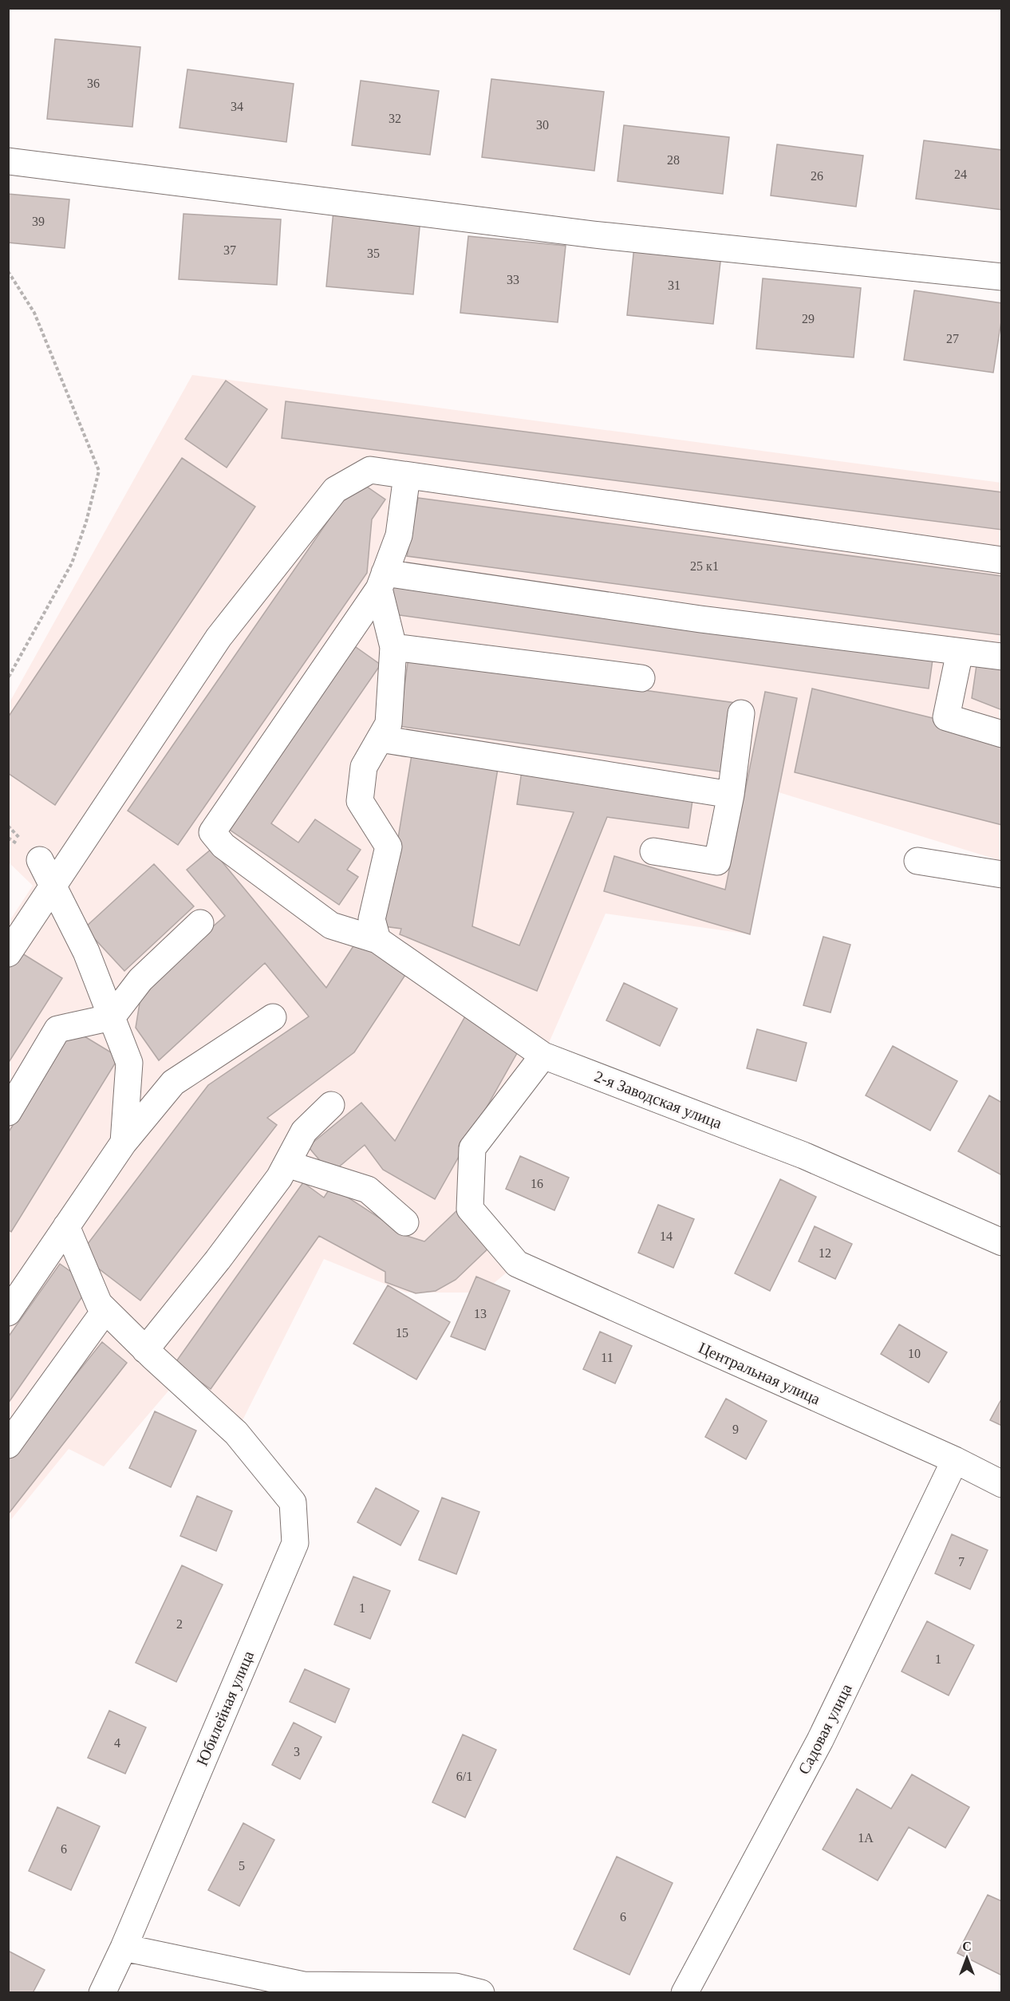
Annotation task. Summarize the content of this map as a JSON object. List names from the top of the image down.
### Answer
{
  "streets": {
    "street": [
      "2-я Заводская улица",
      "Центральная улица",
      "Юбилейная улица",
      "Садовая улица"
    ]
  },
  "crossings": [
    ["2-я Заводская улица", "Центральная улица"],
    ["Центральная улица", "Садовая улица"]
  ],
  "house_numbers": [
    "36",
    "34",
    "32",
    "30",
    "28",
    "24",
    "26",
    "39",
    "37",
    "35",
    "33",
    "31",
    "29",
    "27",
    "25 к1",
    "16",
    "14",
    "12",
    "13",
    "15",
    "10",
    "11",
    "9",
    "7",
    "1",
    "2",
    "1",
    "4",
    "3",
    "6/1",
    "1А",
    "6",
    "5",
    "6"
  ],
  "north": "top"
}
